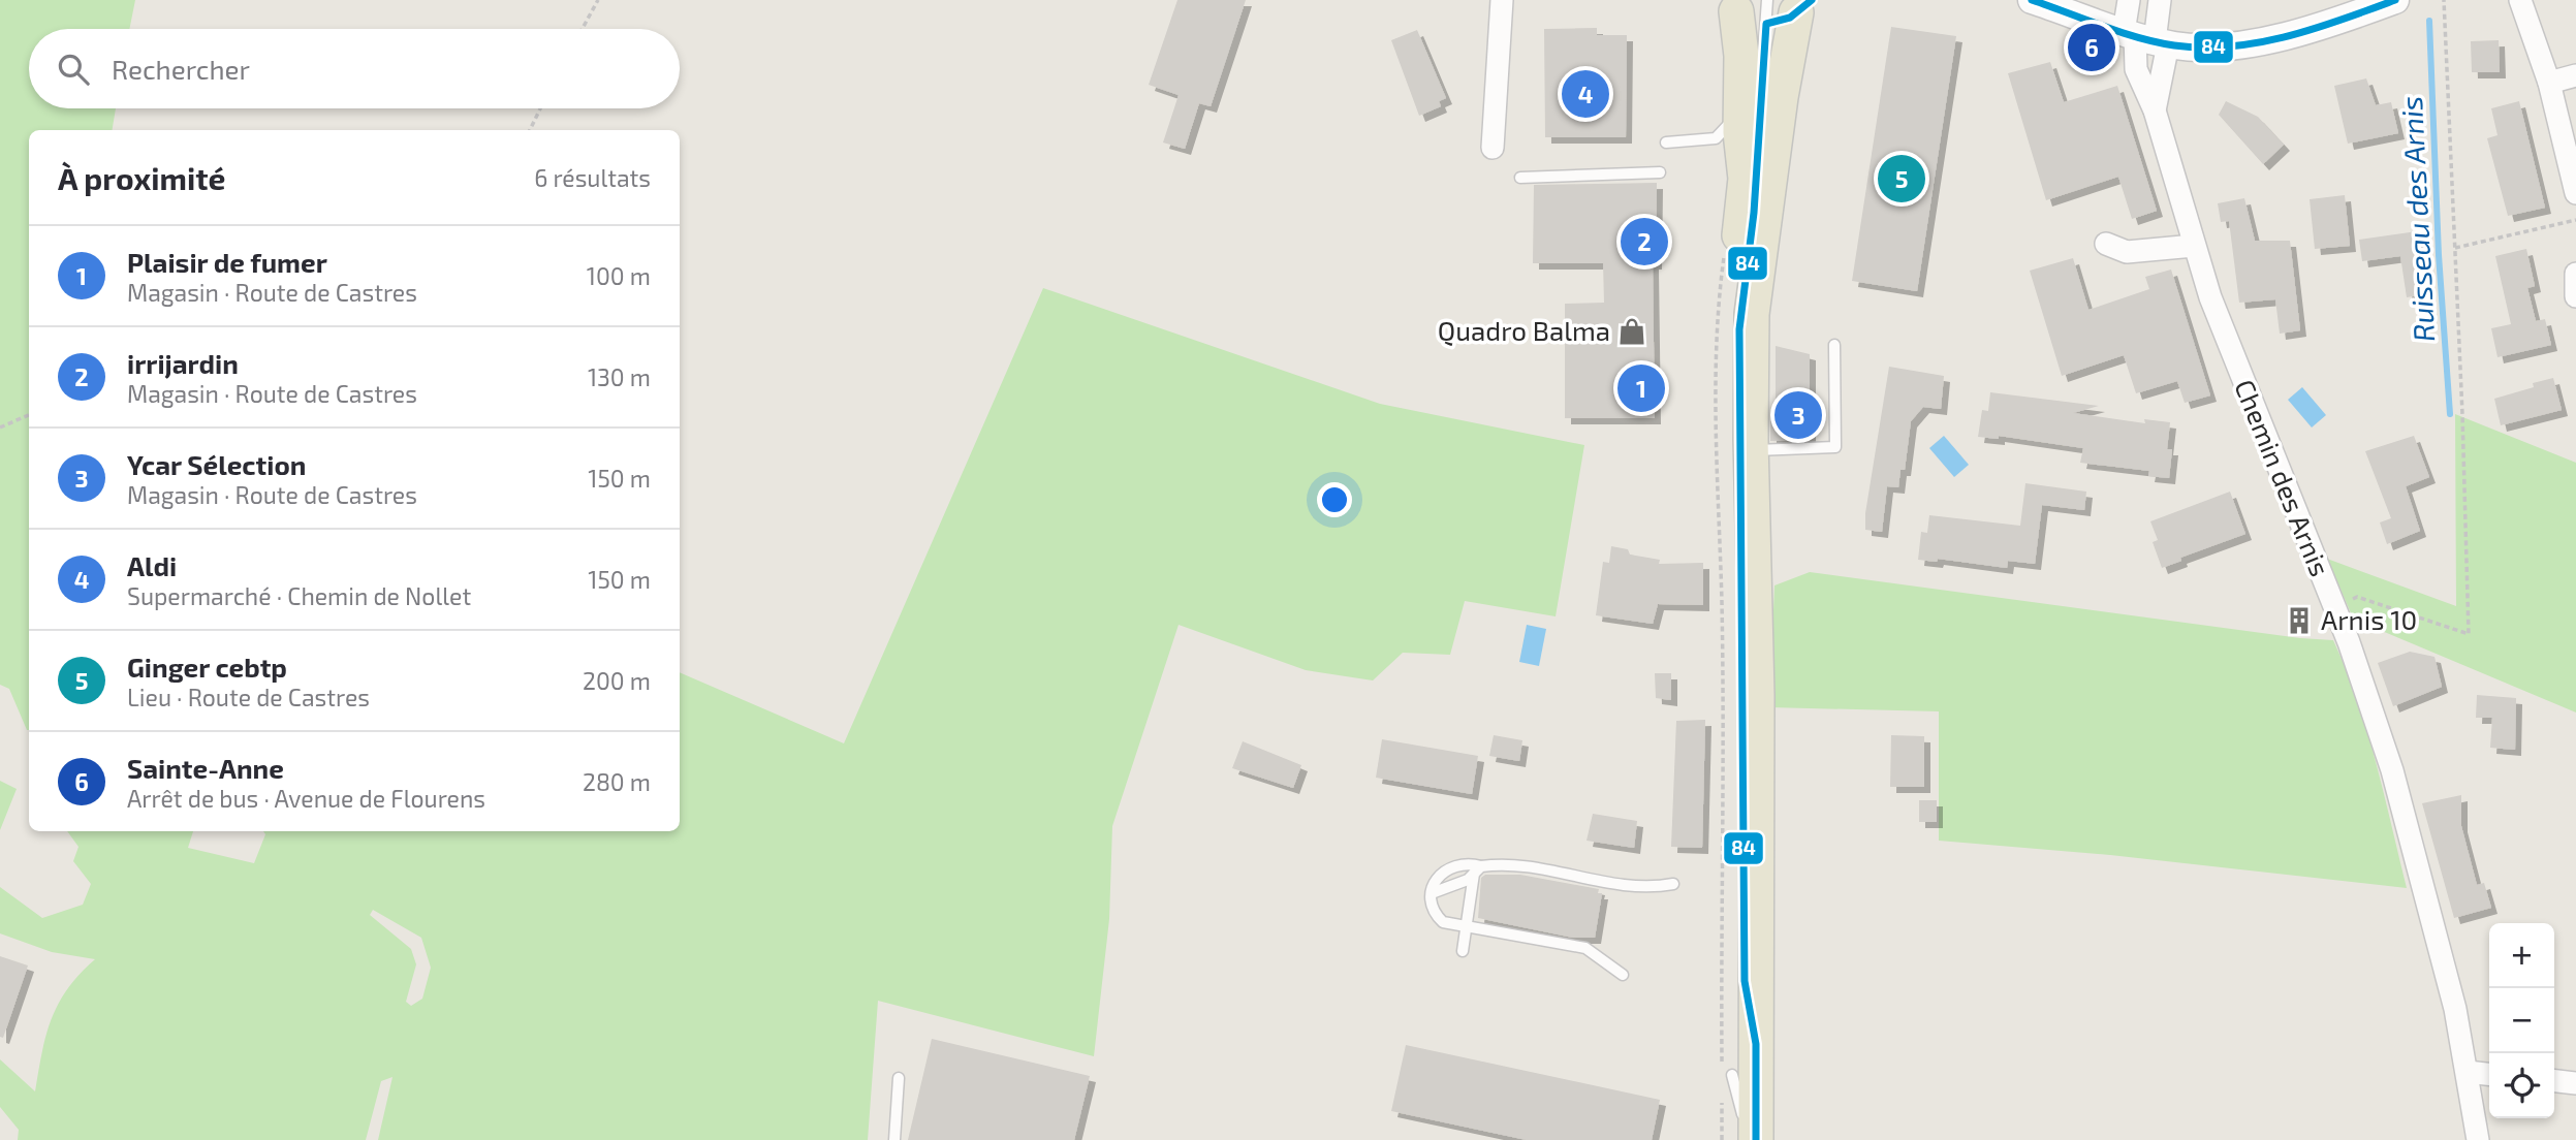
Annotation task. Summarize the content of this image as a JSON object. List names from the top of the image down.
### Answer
{
  "streets": {
    "street": ["Chemin des Arnis"]
  },
  "water": ["Ruisseau des Arnis"],
  "places": {
    "shop": ["Quadro Balma"],
    "building": ["Arnis 10"]
  },
  "lines": ["transit line 84"],
  "page": {
    "pins": [
      "6",
      "4",
      "5",
      "2",
      "1",
      "3"
    ],
    "search": "Rechercher",
    "heading": ["À proximité", "6 résultats"],
    "list": [
      {
        "mark": "1",
        "name": "Plaisir de fumer",
        "note": "Magasin · Route de Castres",
        "value": "100 m"
      },
      {
        "mark": "2",
        "name": "irrijardin",
        "note": "Magasin · Route de Castres",
        "value": "130 m"
      },
      {
        "mark": "3",
        "name": "Ycar Sélection",
        "note": "Magasin · Route de Castres",
        "value": "150 m"
      },
      {
        "mark": "4",
        "name": "Aldi",
        "note": "Supermarché · Chemin de Nollet",
        "value": "150 m"
      },
      {
        "mark": "5",
        "name": "Ginger cebtp",
        "note": "Lieu · Route de Castres",
        "value": "200 m"
      },
      {
        "mark": "6",
        "name": "Sainte-Anne",
        "note": "Arrêt de bus · Avenue de Flourens",
        "value": "280 m"
      }
    ],
    "map_buttons": ["+", "−"]
  }
}
